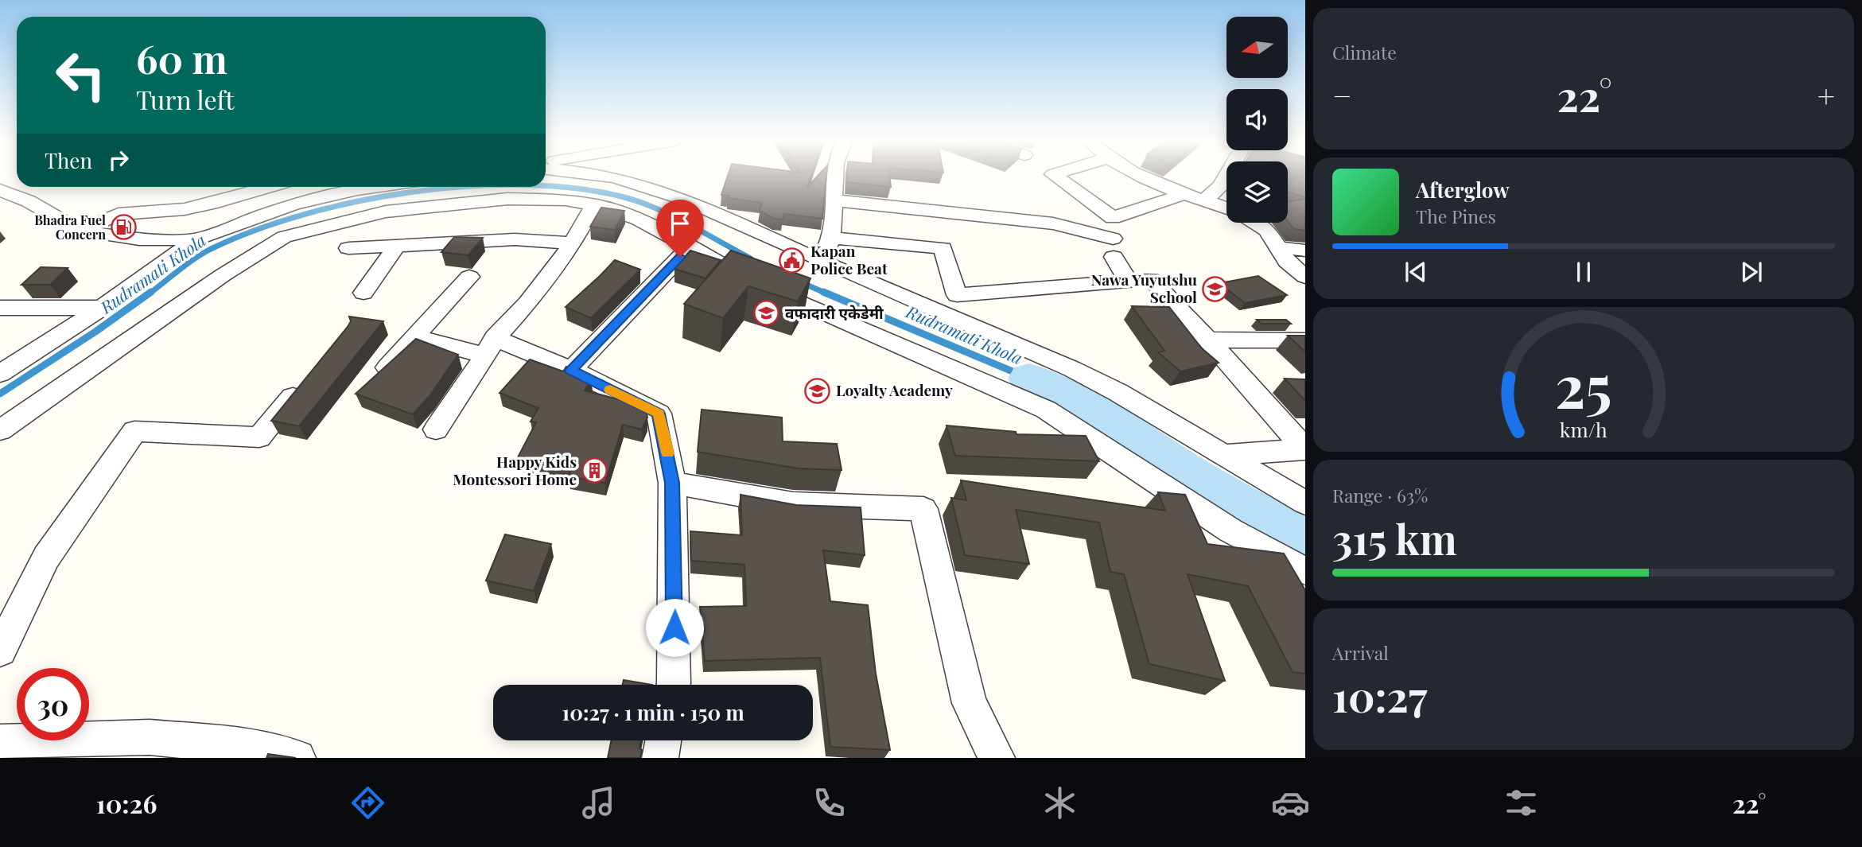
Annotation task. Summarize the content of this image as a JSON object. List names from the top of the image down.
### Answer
{
  "water": ["Rudramati Khola"],
  "places": {
    "fuel station": ["Bhadra Fuel Concern"],
    "public building": ["Kapan Police Beat"],
    "school or university": ["Nawa Yuyutshu School", "वफादारी एकेडेमी", "Loyalty Academy"],
    "building": ["Happy Kids Montessori Home"]
  },
  "north": "left",
  "page": {
    "tile": [
      "Climate",
      ["Range · 63%", "315 km"],
      ["Arrival", "10:27"]
    ],
    "turn": ["60 m", "Turn left"],
    "heat": ["−", "22°", "+"],
    "then": "Then",
    "song": ["Afterglow", "The Pines"],
    "limit": "30",
    "trip": "10:27 · 1 min · 150 m",
    "tabs": ["10:26", "22°"],
    "gauge": ["25", "km/h"]
  }
}
